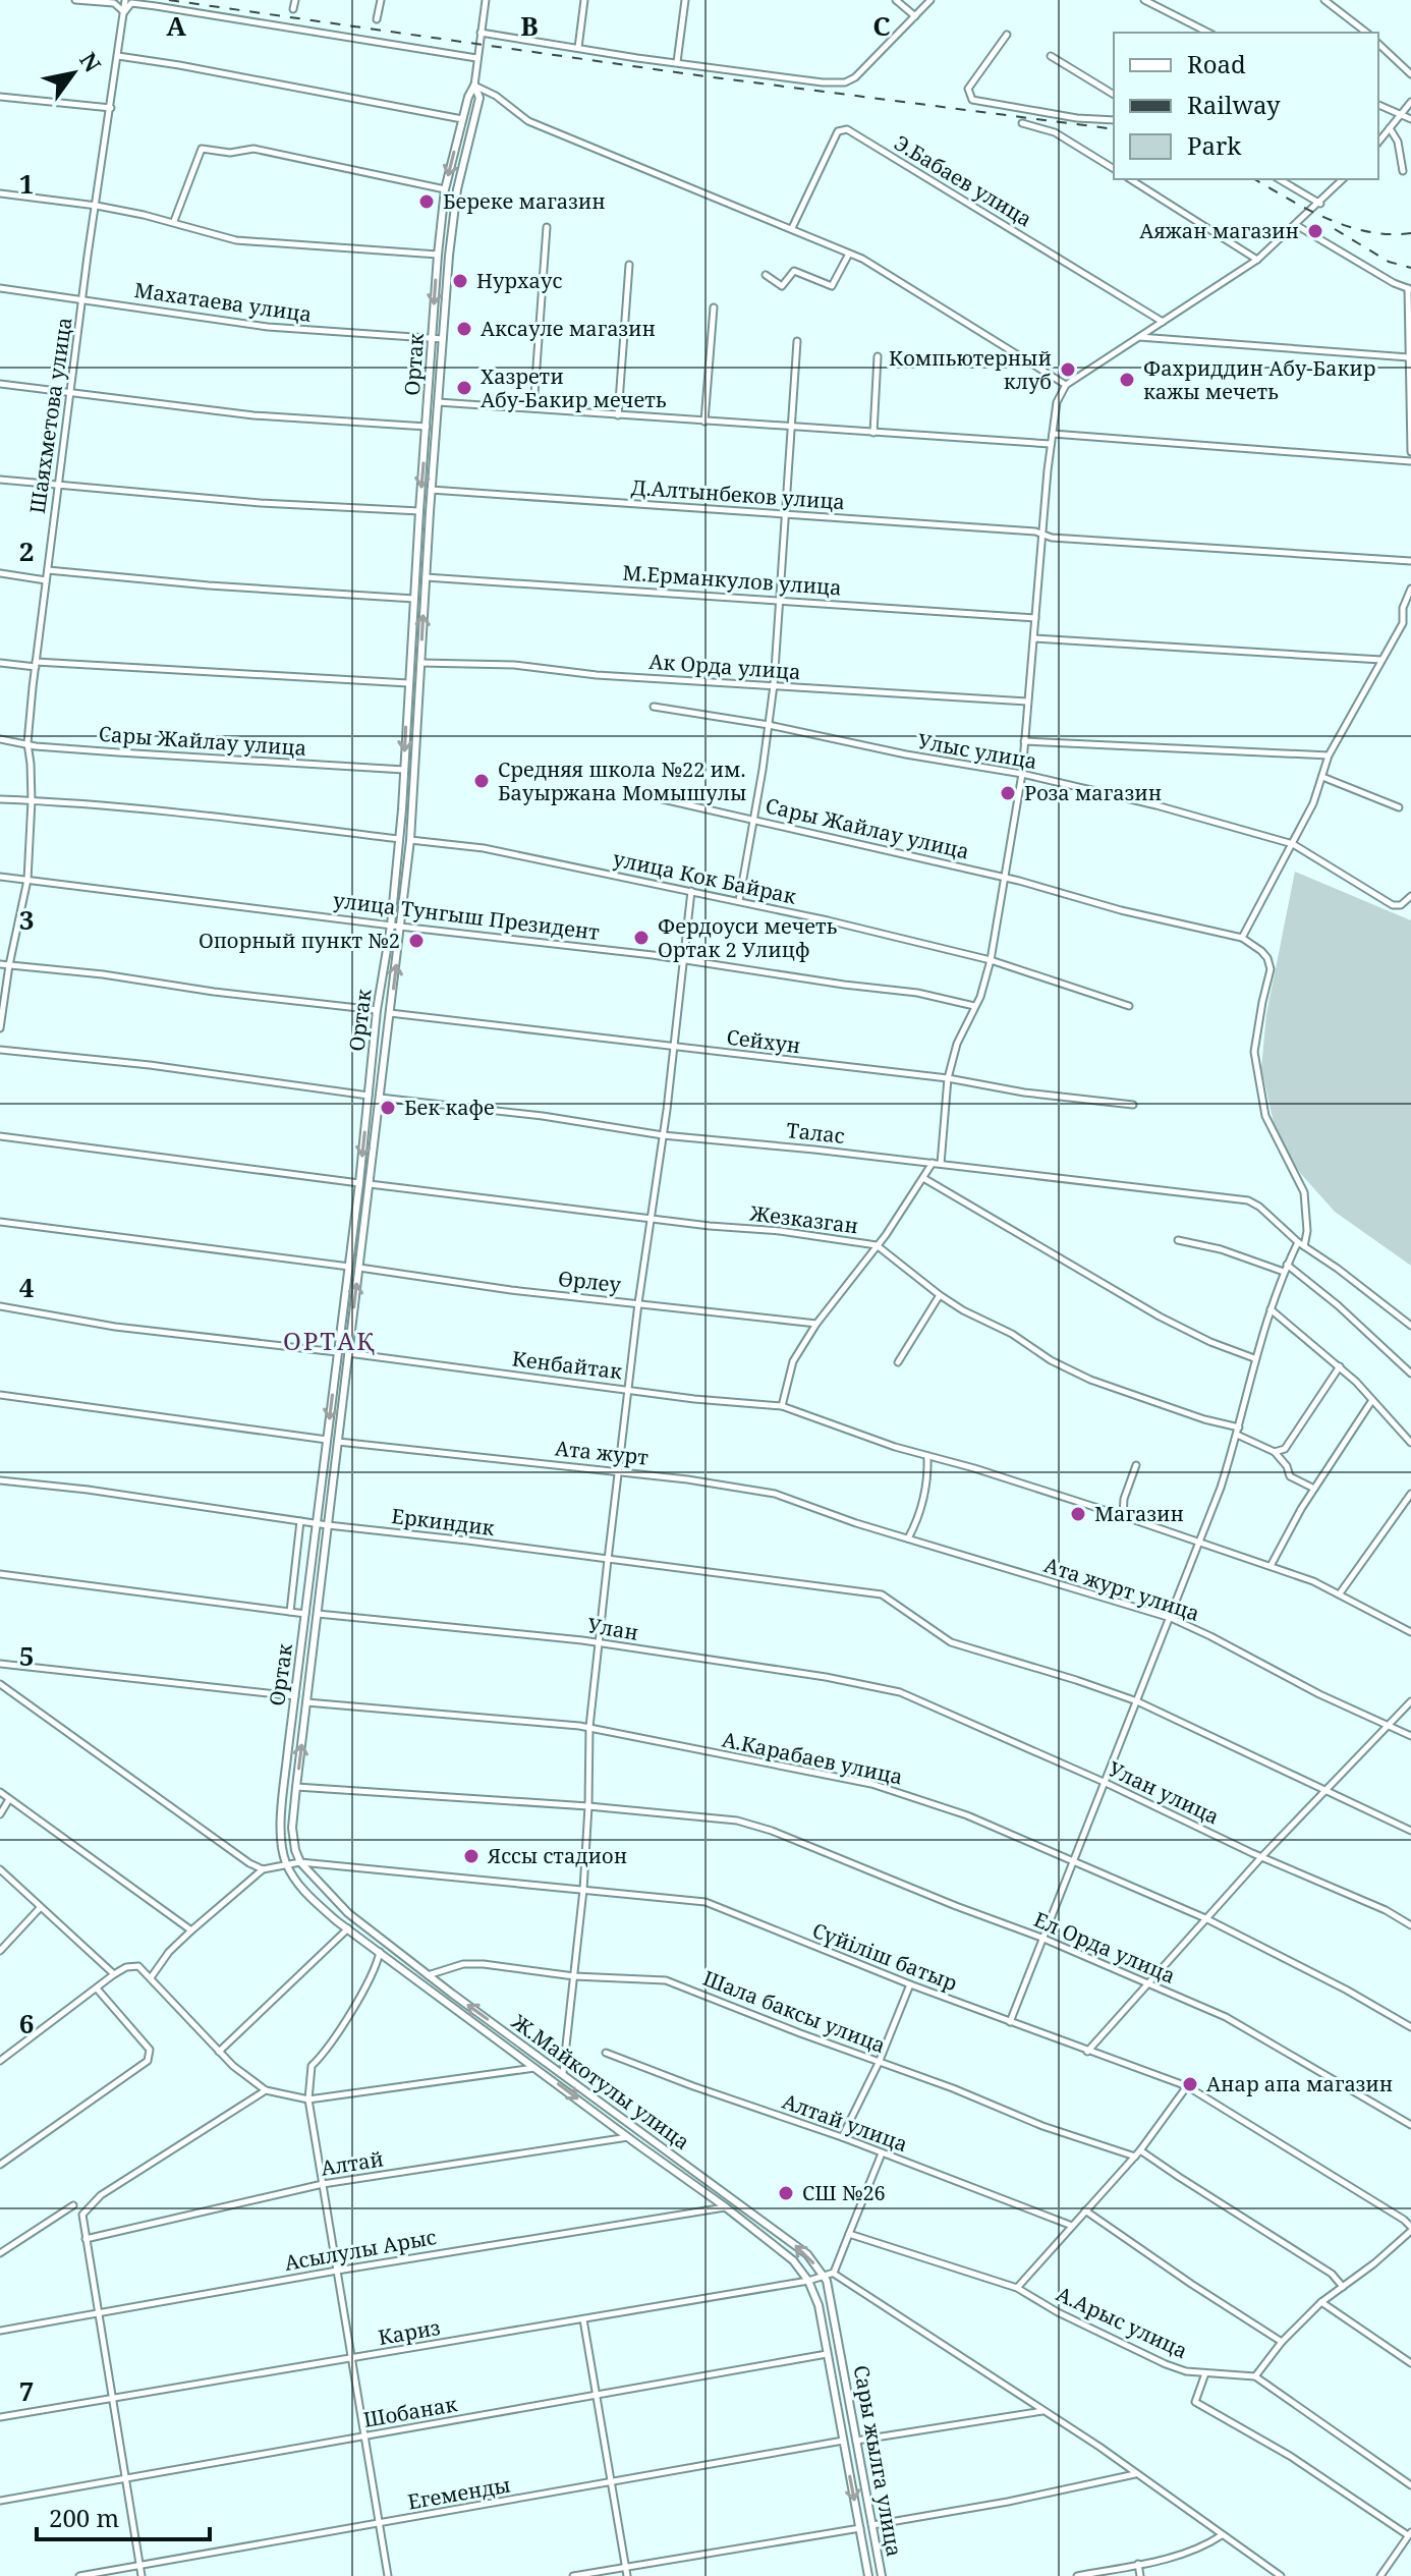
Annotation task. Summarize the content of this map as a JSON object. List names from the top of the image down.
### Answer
{
  "streets": {
    "street": [
      "Э.Бабаев улица",
      "Махатаева улица",
      "Ортак",
      "Шаяхметова улица",
      "Д.Алтынбеков улица",
      "М.Ерманкулов улица",
      "Ак Орда улица",
      "Сары Жайлау улица",
      "Улыс улица",
      "улица Кок Байрак",
      "улица Тунгыш Президент",
      "Сейхун",
      "Талас",
      "Жезказган",
      "Өрлеу",
      "Кенбайтак",
      "Ата журт",
      "Еркиндик",
      "Ата журт улица",
      "Улан",
      "А.Карабаев улица",
      "Улан улица",
      "Ел Орда улица",
      "Сүйіліш батыр",
      "Шала баксы улица",
      "Ж.Майкотулы улица",
      "Алтай улица",
      "Алтай",
      "Асылулы Арыс",
      "А.Арыс улица",
      "Кариз",
      "Шобанак",
      "Сары жылга улица",
      "Егеменды"
    ]
  },
  "crossings": [
    ["Махатаева улица", "Ортак"],
    ["Махатаева улица", "Шаяхметова улица"],
    ["Ортак", "Д.Алтынбеков улица"],
    ["Ортак", "М.Ерманкулов улица"],
    ["Ортак", "Ак Орда улица"],
    ["Ортак", "Сары Жайлау улица"],
    ["Ортак", "улица Кок Байрак"],
    ["Ортак", "улица Тунгыш Президент"],
    ["Ортак", "Сейхун"],
    ["Ортак", "Талас"],
    ["Ортак", "Жезказган"],
    ["Ортак", "Өрлеу"],
    ["Ортак", "Кенбайтак"],
    ["Ортак", "Ата журт"],
    ["Ортак", "Еркиндик"],
    ["Ортак", "Улан"],
    ["Ортак", "А.Карабаев улица"],
    ["Ортак", "Ел Орда улица"],
    ["Ортак", "Сүйіліш батыр"],
    ["Ортак", "Ж.Майкотулы улица"],
    ["Шаяхметова улица", "Сары Жайлау улица"],
    ["Шаяхметова улица", "улица Тунгыш Президент"],
    ["Ата журт", "Ата журт улица"],
    ["Улан", "Улан улица"],
    ["Сүйіліш батыр", "Ж.Майкотулы улица"],
    ["Шала баксы улица", "Ж.Майкотулы улица"],
    ["Ж.Майкотулы улица", "Алтай"],
    ["Ж.Майкотулы улица", "Асылулы Арыс"],
    ["Ж.Майкотулы улица", "Кариз"],
    ["Ж.Майкотулы улица", "Шобанак"],
    ["Ж.Майкотулы улица", "Сары жылга улица"],
    ["Шобанак", "Сары жылга улица"],
    ["Сары жылга улица", "Егеменды"]
  ],
  "districts": ["ОРТАҚ"],
  "places": [
    "Береке магазин",
    "Аяжан магазин",
    "Нурхаус",
    "Аксауле магазин",
    "Компьютерный клуб",
    "Фахриддин Абу-Бакир кажы мечеть",
    "Хазрети Абу-Бакир мечеть",
    "Средняя школа №22 им. Бауыржана Момышулы",
    "Роза магазин",
    "Фердоуси мечеть Ортак 2 Улицф",
    "Опорный пункт №2",
    "Бек кафе",
    "Магазин",
    "Яссы стадион",
    "Анар апа магазин",
    "СШ №26"
  ],
  "legend": ["Road", "Railway", "Park"],
  "scale_bar": "200 m",
  "north": "top right",
  "grid": {
    "columns": ["A", "B", "C"],
    "rows": [
      "1",
      "2",
      "3",
      "4",
      "5",
      "6",
      "7"
    ]
  }
}
